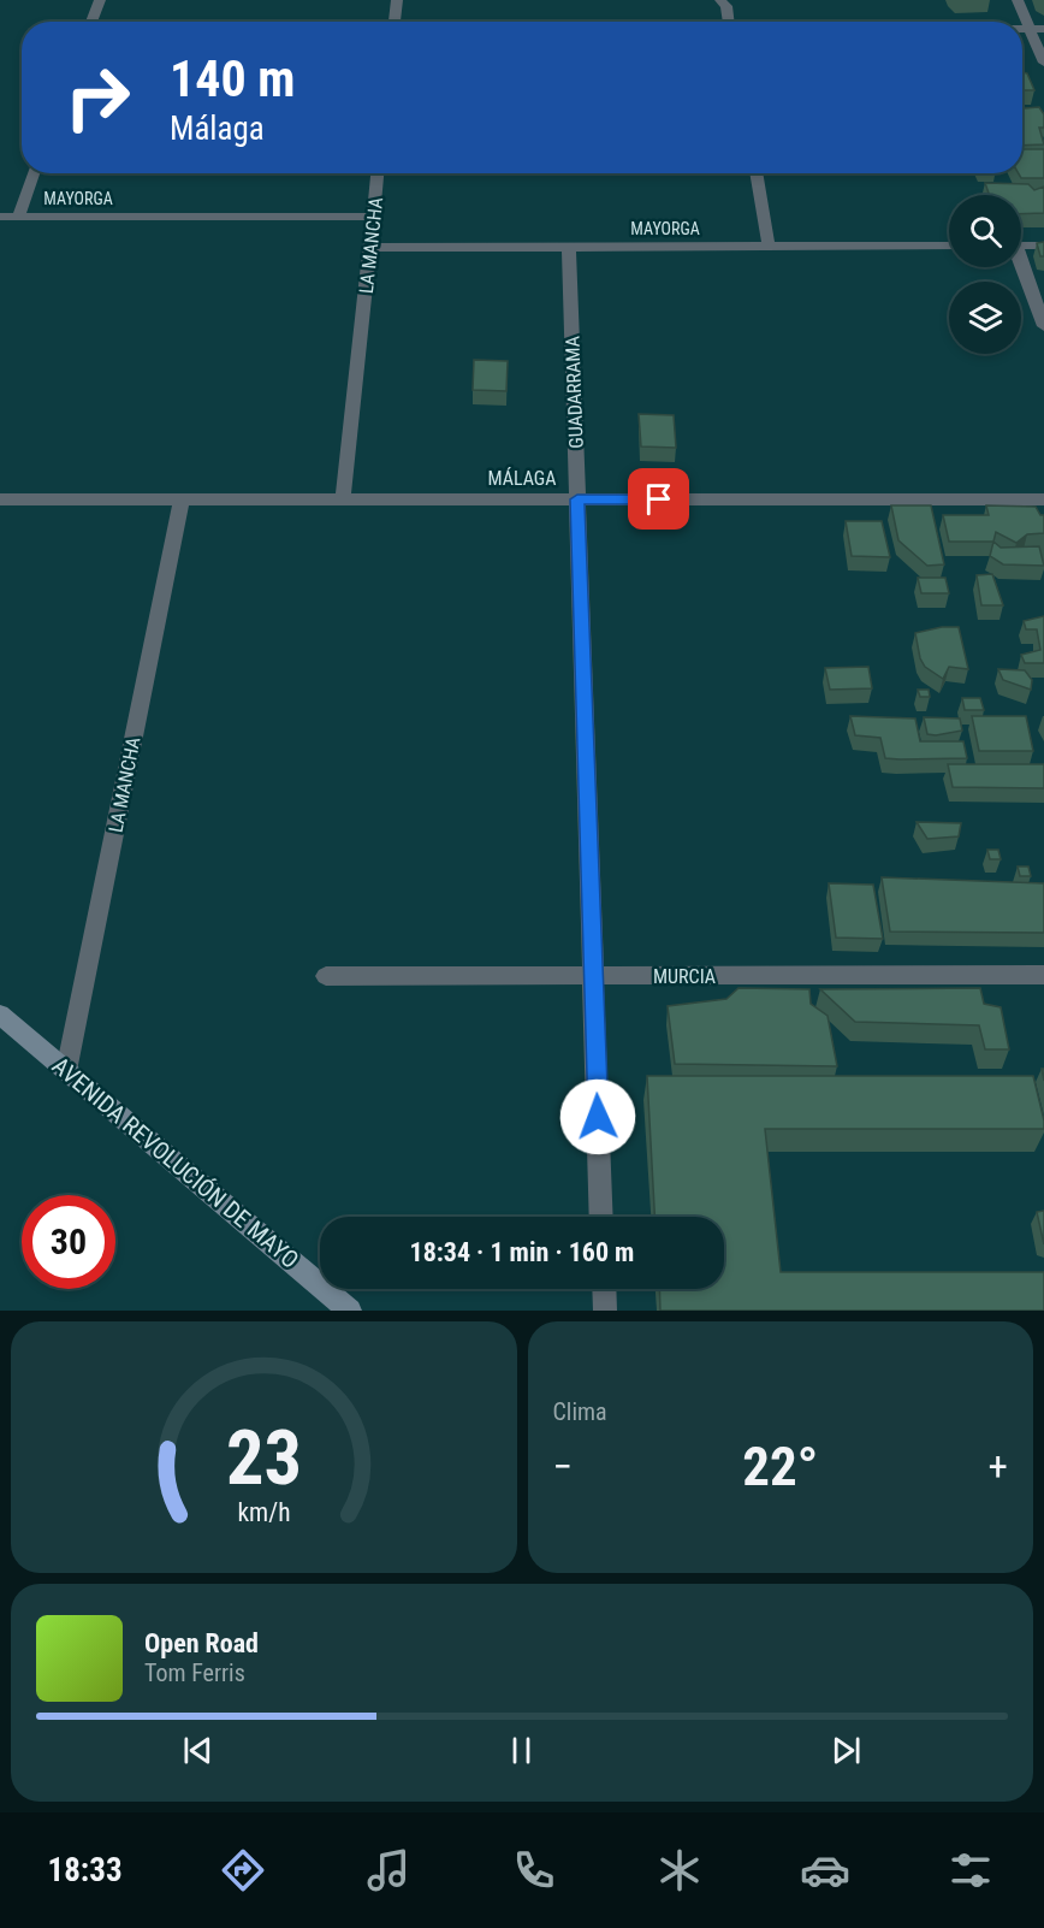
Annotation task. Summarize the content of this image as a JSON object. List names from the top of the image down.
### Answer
{
  "streets": {
    "main road": ["AVENIDA REVOLUCIÓN DE MAYO"],
    "street": [
      "MAYORGA",
      "LA MANCHA",
      "GUADARRAMA",
      "MÁLAGA",
      "MURCIA"
    ]
  },
  "crossings": [
    ["MAYORGA", "LA MANCHA"],
    ["MAYORGA", "GUADARRAMA"],
    ["LA MANCHA", "MÁLAGA"],
    ["LA MANCHA", "AVENIDA REVOLUCIÓN DE MAYO"],
    ["GUADARRAMA", "MÁLAGA"],
    ["GUADARRAMA", "MURCIA"]
  ],
  "page": {
    "turn": ["140 m", "Málaga"],
    "limit": "30",
    "trip": "18:34 · 1 min · 160 m",
    "tile": "Clima",
    "heat": ["−", "22°", "+"],
    "song": ["Open Road", "Tom Ferris"],
    "tabs": "18:33",
    "gauge": ["23", "km/h"]
  }
}
